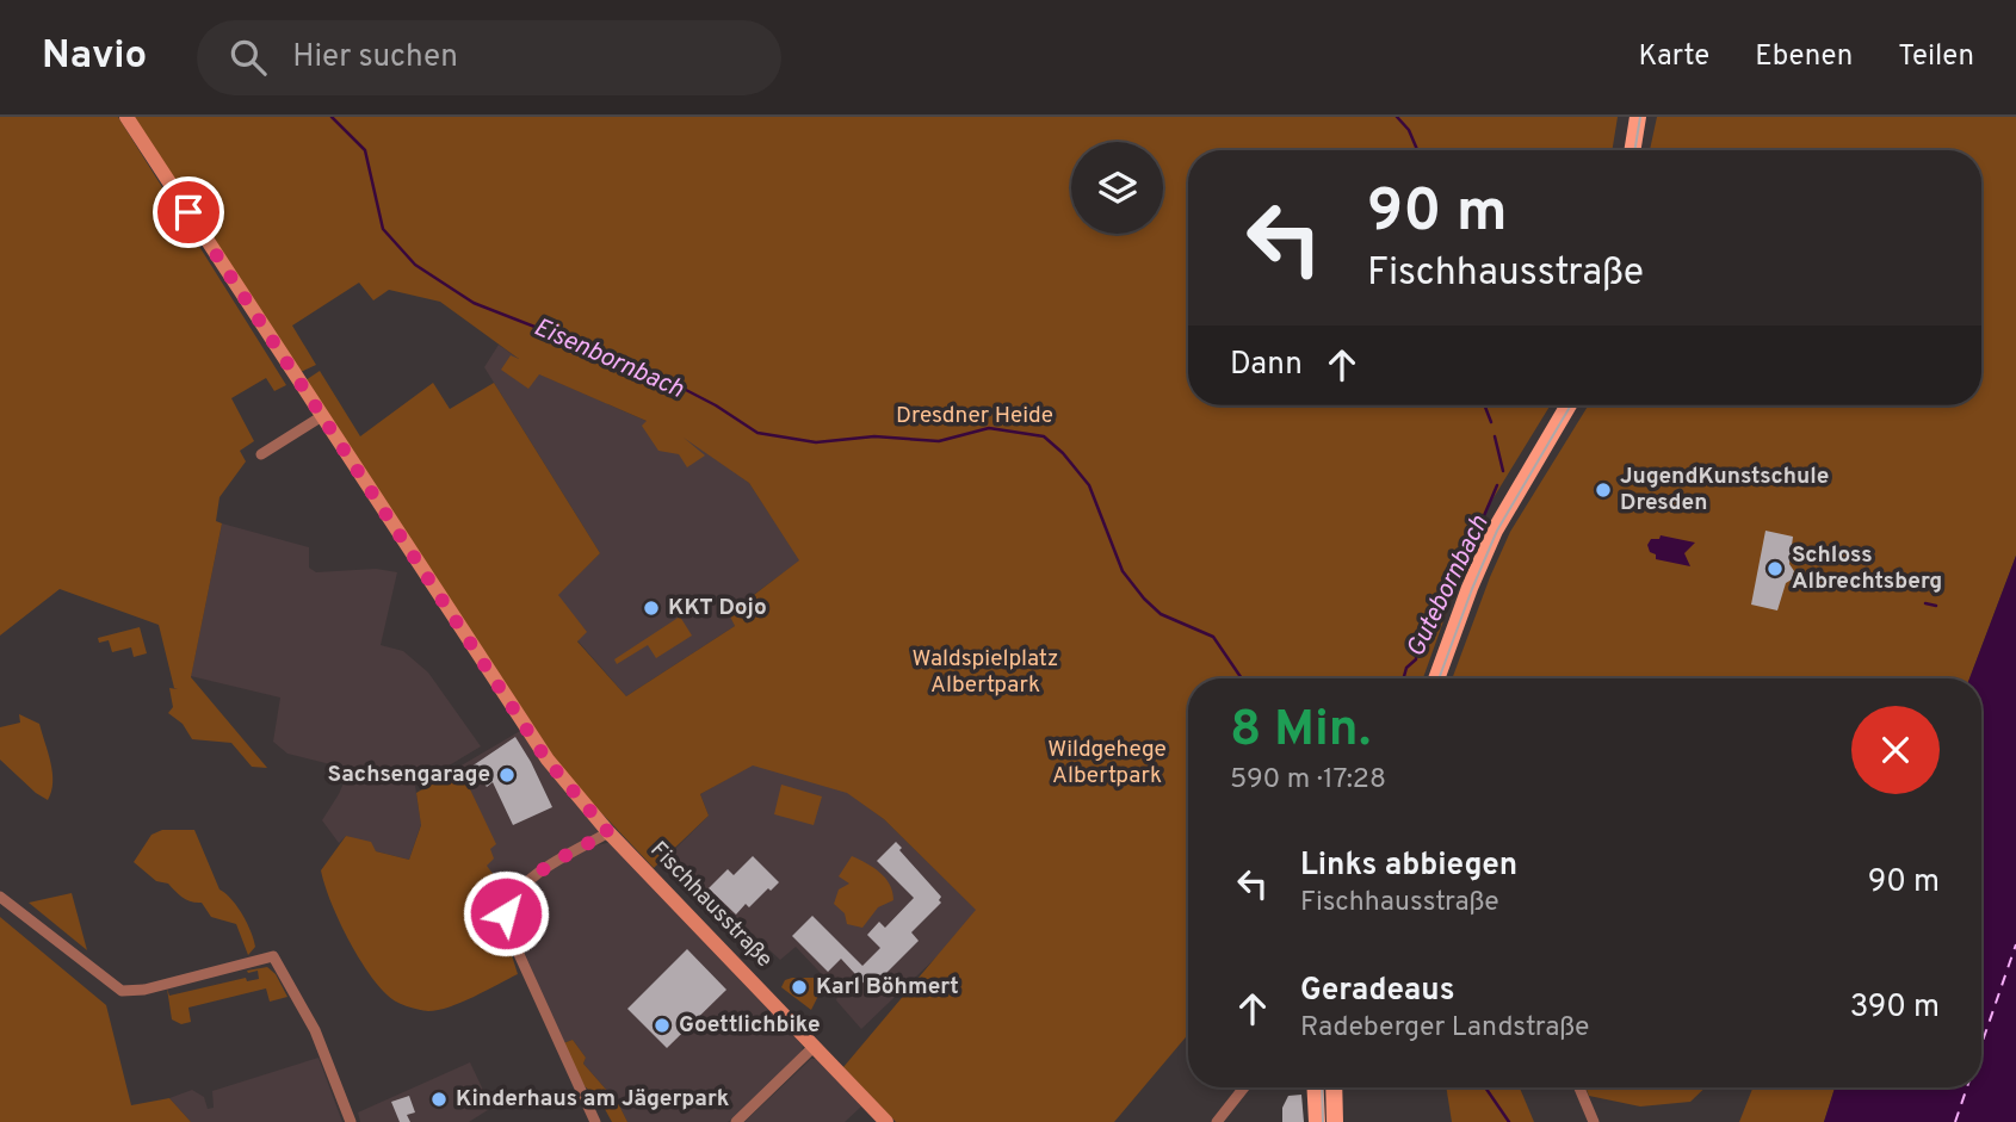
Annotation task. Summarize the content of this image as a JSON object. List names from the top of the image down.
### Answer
{
  "streets": {
    "main road": ["Fischhausstraße"]
  },
  "water": ["Eisenbornbach", "Gutebornbach"],
  "parks": ["Dresdner Heide", "Waldspielplatz Albertpark", "Wildgehege Albertpark"],
  "places": [
    "JugendKunstschule Dresden",
    "Schloss Albrechtsberg",
    "KKT Dojo",
    "Sachsengarage",
    "Karl Böhmert",
    "Goettlichbike",
    "Kinderhaus am Jägerpark"
  ],
  "page": {
    "header": "Navio",
    "search": "Hier suchen",
    "nav": ["Karte", "Ebenen", "Teilen"],
    "turn": ["90 m", "Fischhausstraße"],
    "then": "Dann",
    "heading": ["8 Min.", "590 m · 17:28"],
    "list": [
      {
        "name": "Links abbiegen",
        "note": "Fischhausstraße",
        "value": "90 m"
      },
      {
        "name": "Geradeaus",
        "note": "Radeberger Landstraße",
        "value": "390 m"
      }
    ]
  }
}
